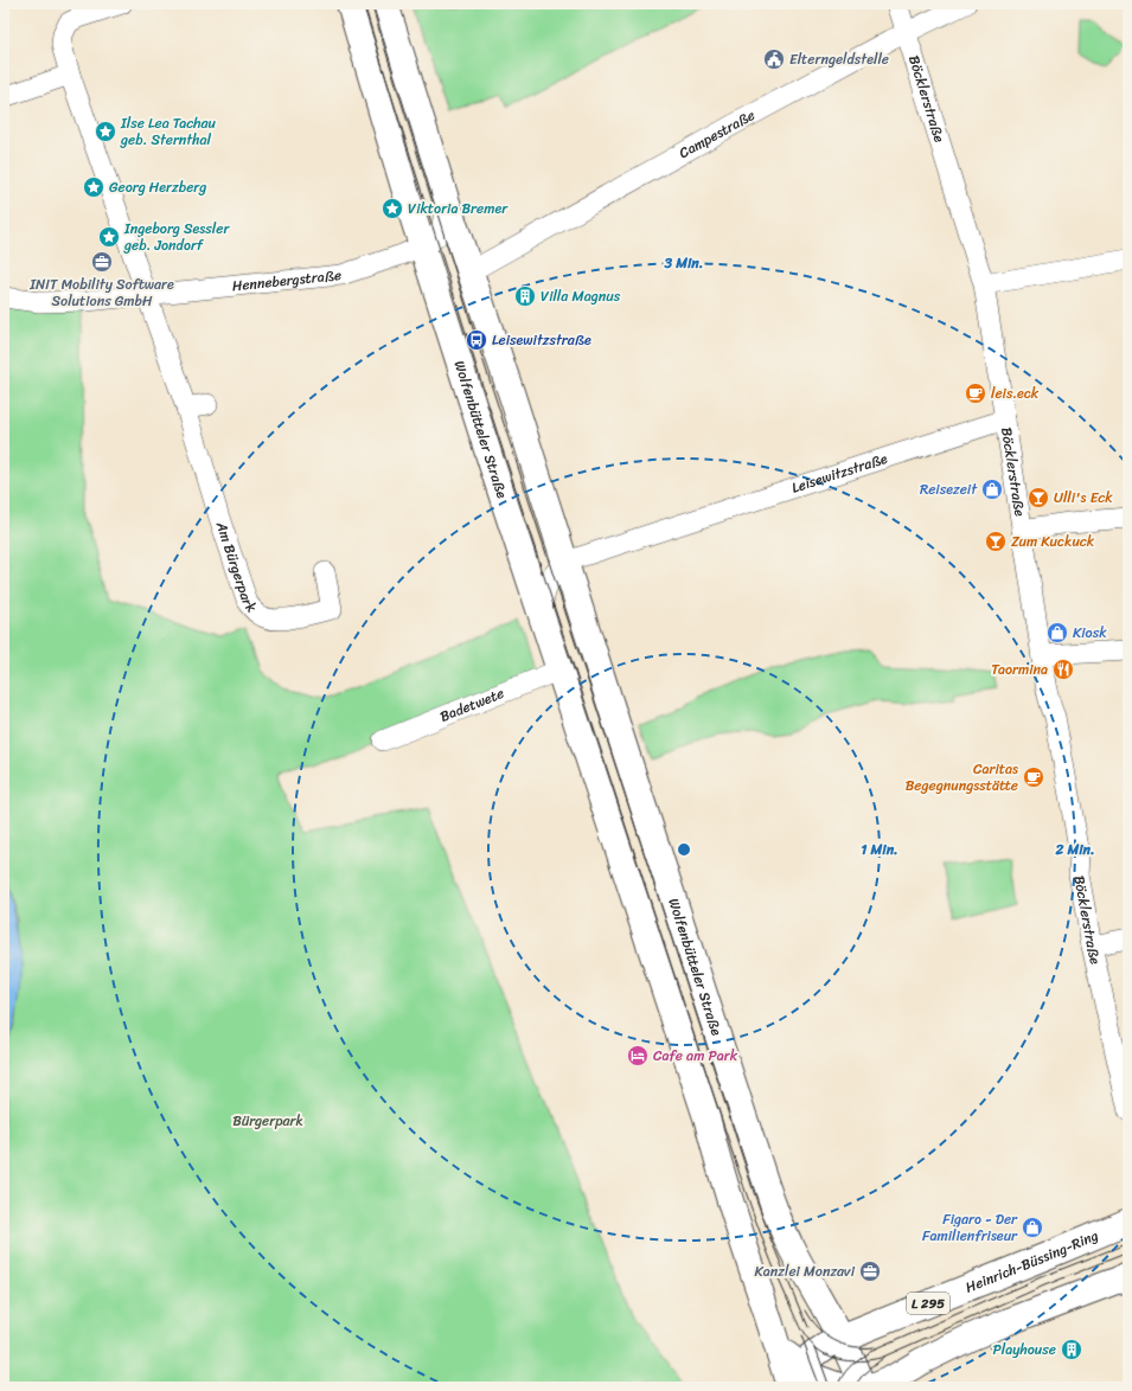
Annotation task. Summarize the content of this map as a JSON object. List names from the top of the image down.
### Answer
{
  "streets": {
    "main road": ["Wolfenbütteler Straße", "Heinrich-Büssing-Ring", "L 295"],
    "street": [
      "Böcklerstraße",
      "Campestraße",
      "Hennebergstraße",
      "Leisewitzstraße",
      "Am Bürgerpark",
      "Badetwete"
    ]
  },
  "crossings": [
    ["Böcklerstraße", "Campestraße"],
    ["Böcklerstraße", "Leisewitzstraße"],
    ["Campestraße", "Wolfenbütteler Straße"],
    ["Hennebergstraße", "Wolfenbütteler Straße"],
    ["Hennebergstraße", "Am Bürgerpark"],
    ["Wolfenbütteler Straße", "Leisewitzstraße"],
    ["Wolfenbütteler Straße", "Badetwete"],
    ["Wolfenbütteler Straße", "Heinrich-Büssing-Ring"]
  ],
  "parks": ["Bürgerpark"],
  "places": {
    "public building": ["Elterngeldstelle"],
    "place": [
      "Ilse Lea Tachau geb. Sternthal",
      "Georg Herzberg",
      "Viktoria Bremer",
      "Ingeborg Sessler geb. Jondorf"
    ],
    "office": ["INIT Mobility Software Solutions GmbH", "Kanzlei Monzavi"],
    "building": ["Villa Magnus", "Playhouse"],
    "bus stop": ["Leisewitzstraße"],
    "cafe": ["leis.eck", "Caritas Begegnungsstätte"],
    "shop": ["Reisezeit", "Kiosk", "Figaro - Der Familienfriseur"],
    "bar": ["Ulli's Eck", "Zum Kuckuck"],
    "restaurant": ["Taormina"],
    "hotel": ["Cafe am Park"]
  },
  "rings": ["3 Min.", "1 Min.", "2 Min."]
}
